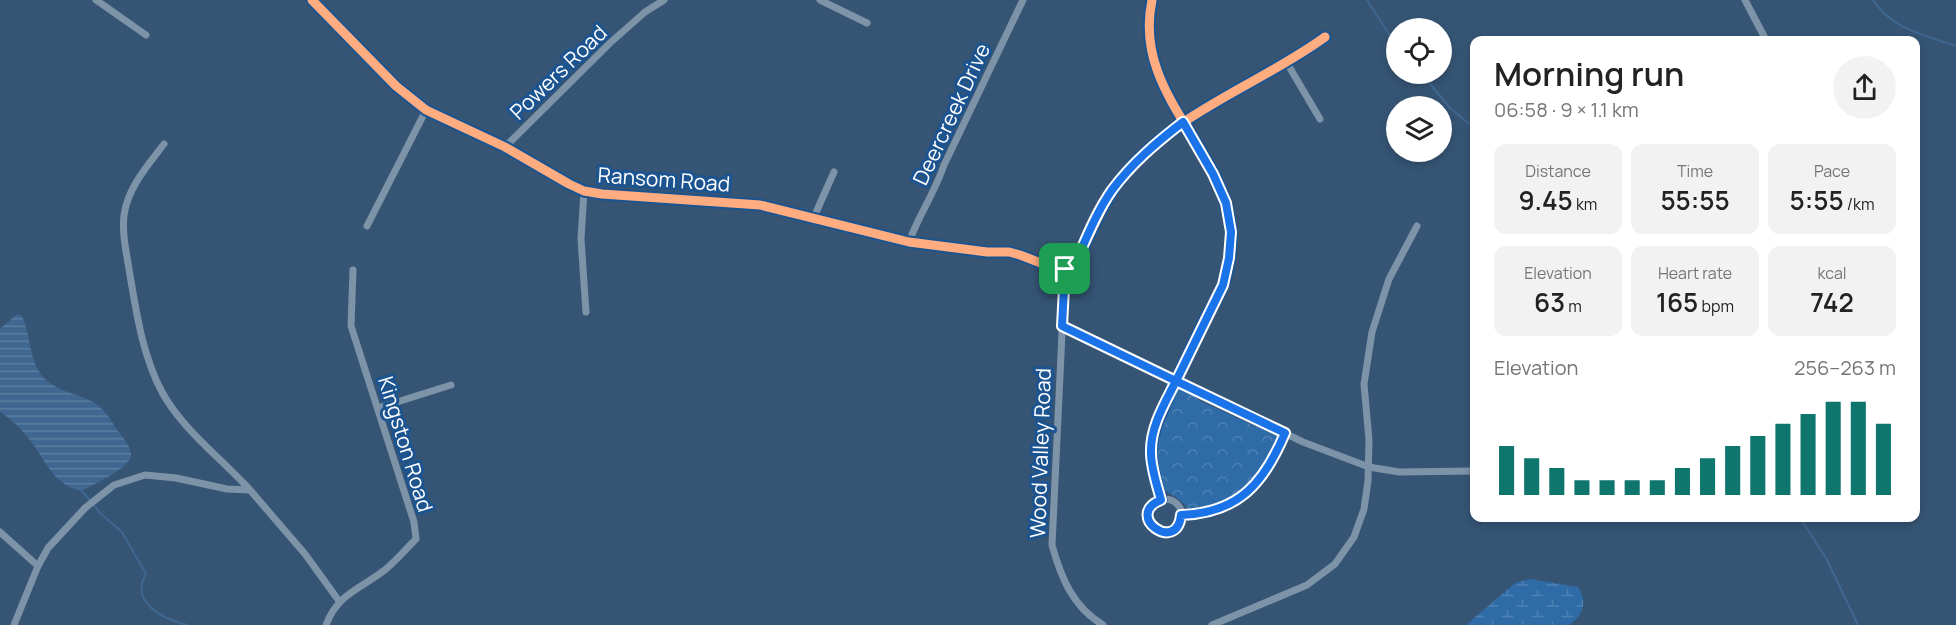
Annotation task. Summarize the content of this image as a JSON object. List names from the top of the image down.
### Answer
{
  "streets": {
    "street": [
      "Powers Road",
      "Deercreek Drive",
      "Ransom Road",
      "Kingston Road",
      "Wood Valley Road"
    ]
  },
  "crossings": [
    ["Powers Road", "Ransom Road"],
    ["Deercreek Drive", "Ransom Road"],
    ["Ransom Road", "Wood Valley Road"]
  ],
  "page": {
    "heading": ["Morning run", "06:58 · 9 × 1.1 km"],
    "stats": [
      ["Distance", "9.45 km"],
      ["Time", "55:55"],
      ["Pace", "5:55 /km"],
      ["Elevation", "63 m"],
      ["Heart rate", "165 bpm"],
      ["kcal", "742"]
    ],
    "chart": ["Elevation", "256–263 m"]
  }
}
